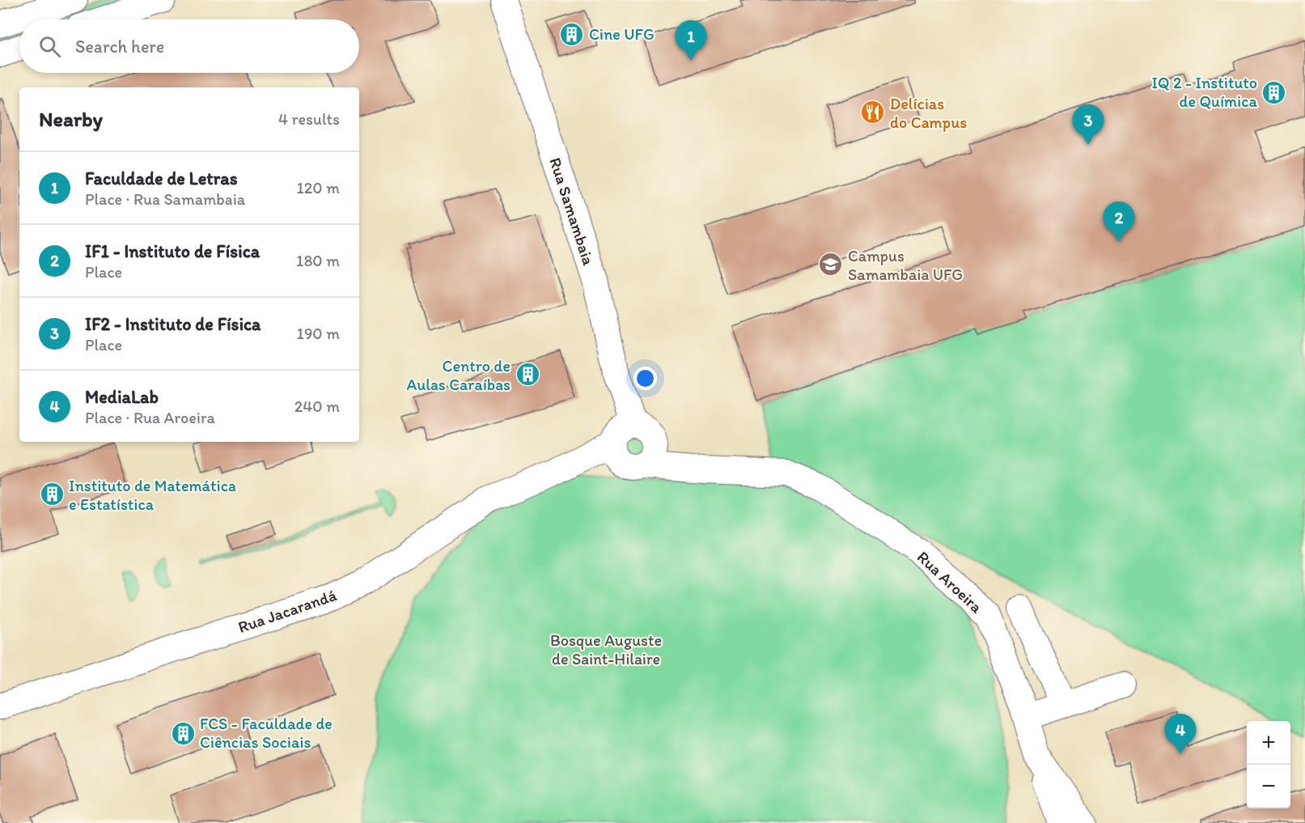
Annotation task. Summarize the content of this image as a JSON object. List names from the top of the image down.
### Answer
{
  "streets": {
    "street": ["Rua Samambaia", "Rua Aroeira", "Rua Jacarandá"]
  },
  "crossings": [
    ["Rua Samambaia", "Rua Aroeira"],
    ["Rua Aroeira", "Rua Jacarandá"]
  ],
  "parks": ["Bosque Auguste de Saint-Hilaire"],
  "places": {
    "building": [
      "Cine UFG",
      "IQ 2 - Instituto de Química",
      "Centro de Aulas Caraíbas",
      "Instituto de Matemática e Estatística",
      "FCS - Faculdade de Ciências Sociais"
    ],
    "restaurant": ["Delícias do Campus"],
    "school or university": ["Campus Samambaia UFG"]
  },
  "page": {
    "search": "Search here",
    "pins": [
      "1",
      "3",
      "2",
      "4"
    ],
    "heading": ["Nearby", "4 results"],
    "list": [
      {
        "mark": "1",
        "name": "Faculdade de Letras",
        "note": "Place · Rua Samambaia",
        "value": "120 m"
      },
      {
        "mark": "2",
        "name": "IF1 - Instituto de Física",
        "note": "Place",
        "value": "180 m"
      },
      {
        "mark": "3",
        "name": "IF2 - Instituto de Física",
        "note": "Place",
        "value": "190 m"
      },
      {
        "mark": "4",
        "name": "MediaLab",
        "note": "Place · Rua Aroeira",
        "value": "240 m"
      }
    ],
    "map_buttons": ["+", "−"]
  }
}
